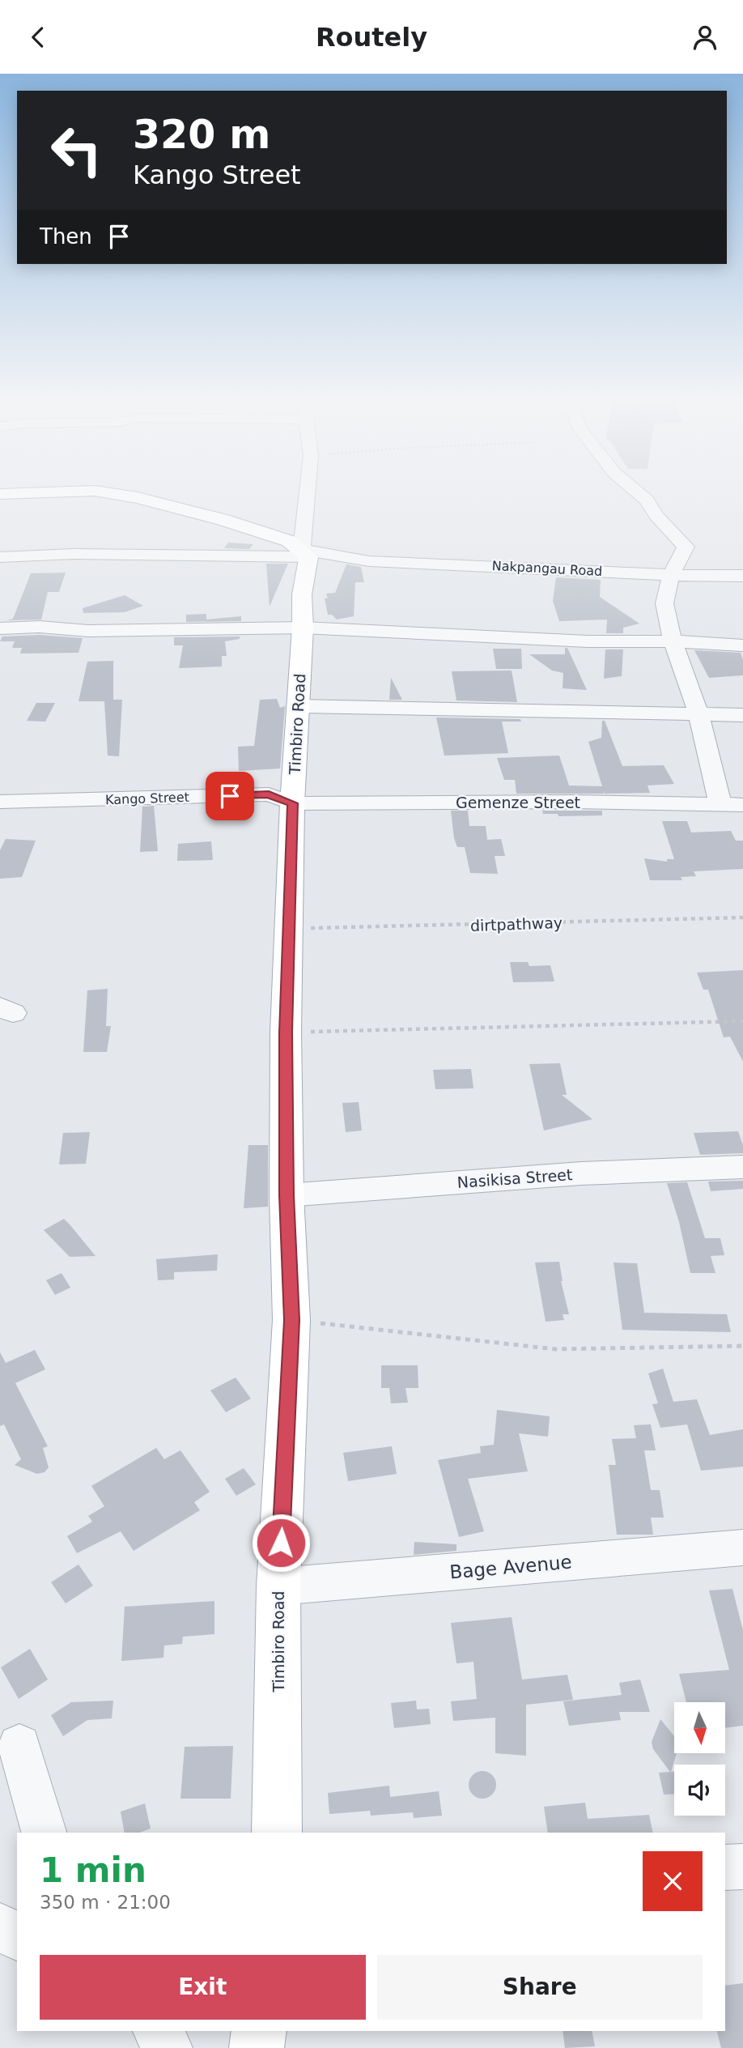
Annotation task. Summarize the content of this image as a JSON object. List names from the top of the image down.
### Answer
{
  "streets": {
    "main road": ["Timbiro Road"],
    "street": [
      "Nakpangau Road",
      "Kango Street",
      "Gemenze Street",
      "Nasikisa Street",
      "Bage Avenue"
    ],
    "path": ["dirtpathway"]
  },
  "crossings": [
    ["Nakpangau Road", "Timbiro Road"],
    ["Timbiro Road", "Kango Street"],
    ["Timbiro Road", "Gemenze Street"],
    ["Timbiro Road", "dirtpathway"],
    ["Timbiro Road", "Nasikisa Street"],
    ["Timbiro Road", "Bage Avenue"],
    ["Kango Street", "Gemenze Street"]
  ],
  "north": "bottom",
  "page": {
    "header": "Routely",
    "turn": ["320 m", "Kango Street"],
    "then": "Then",
    "heading": ["1 min", "350 m · 21:00"],
    "buttons": ["Exit", "Share"]
  }
}
